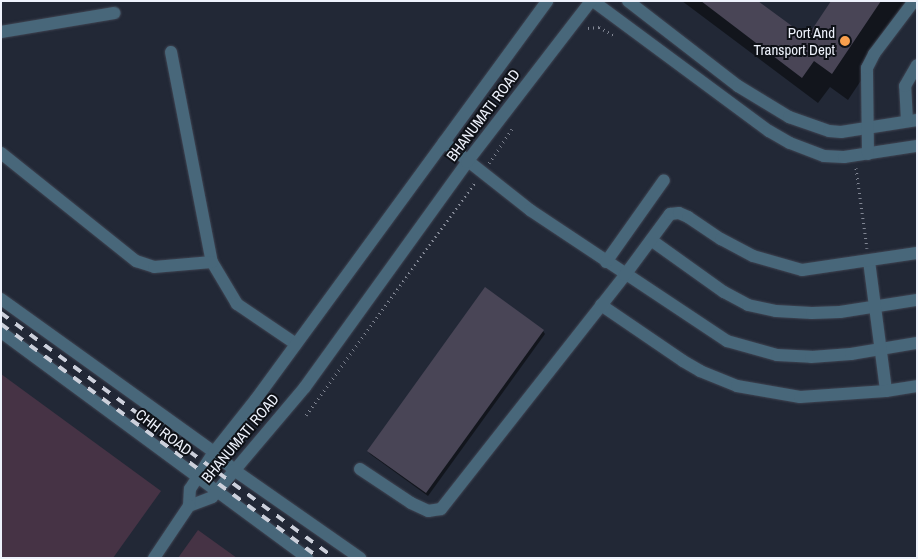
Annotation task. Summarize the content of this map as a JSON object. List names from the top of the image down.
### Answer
{
  "streets": {
    "street": ["BHANUMATI ROAD", "CHH ROAD"]
  },
  "crossings": [
    ["BHANUMATI ROAD", "CHH ROAD"]
  ],
  "places": ["Port And Transport Dept"]
}
